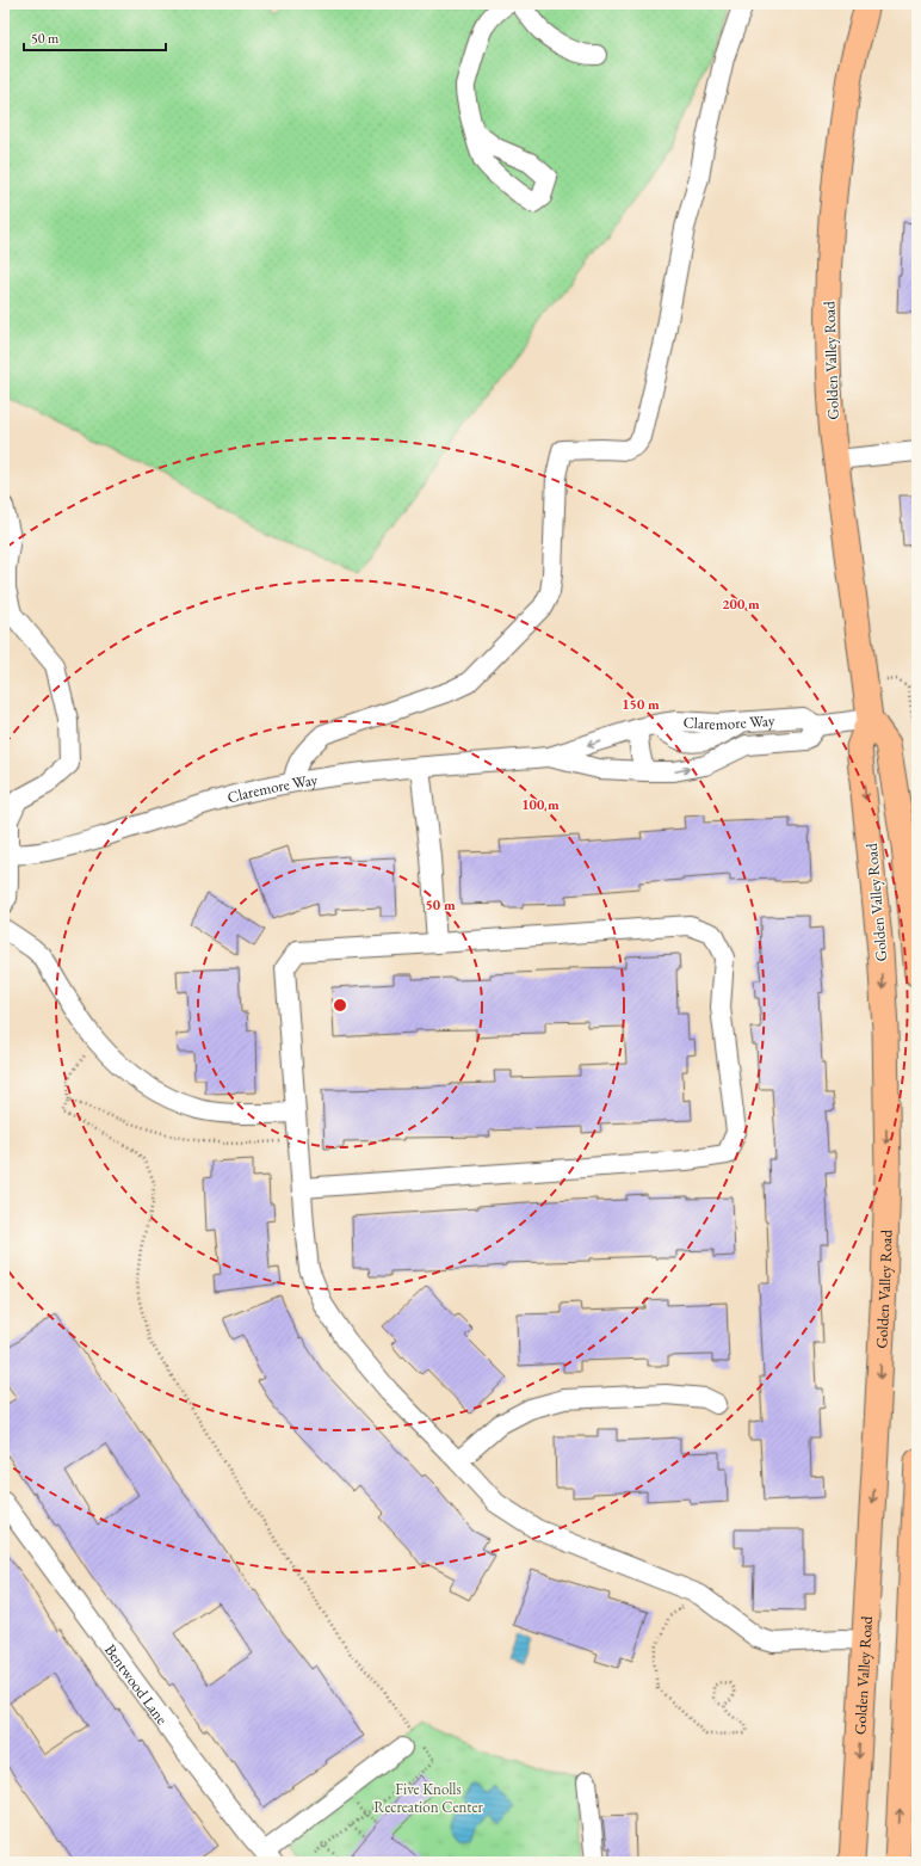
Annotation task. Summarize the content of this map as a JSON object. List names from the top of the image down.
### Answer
{
  "streets": {
    "main road": ["Golden Valley Road"],
    "street": ["Claremore Way", "Bentwood Lane"]
  },
  "crossings": [
    ["Golden Valley Road", "Claremore Way"]
  ],
  "parks": ["Five Knolls Recreation Center"],
  "scale_bar": "50 m",
  "rings": [
    "200 m",
    "150 m",
    "100 m",
    "50 m"
  ]
}
